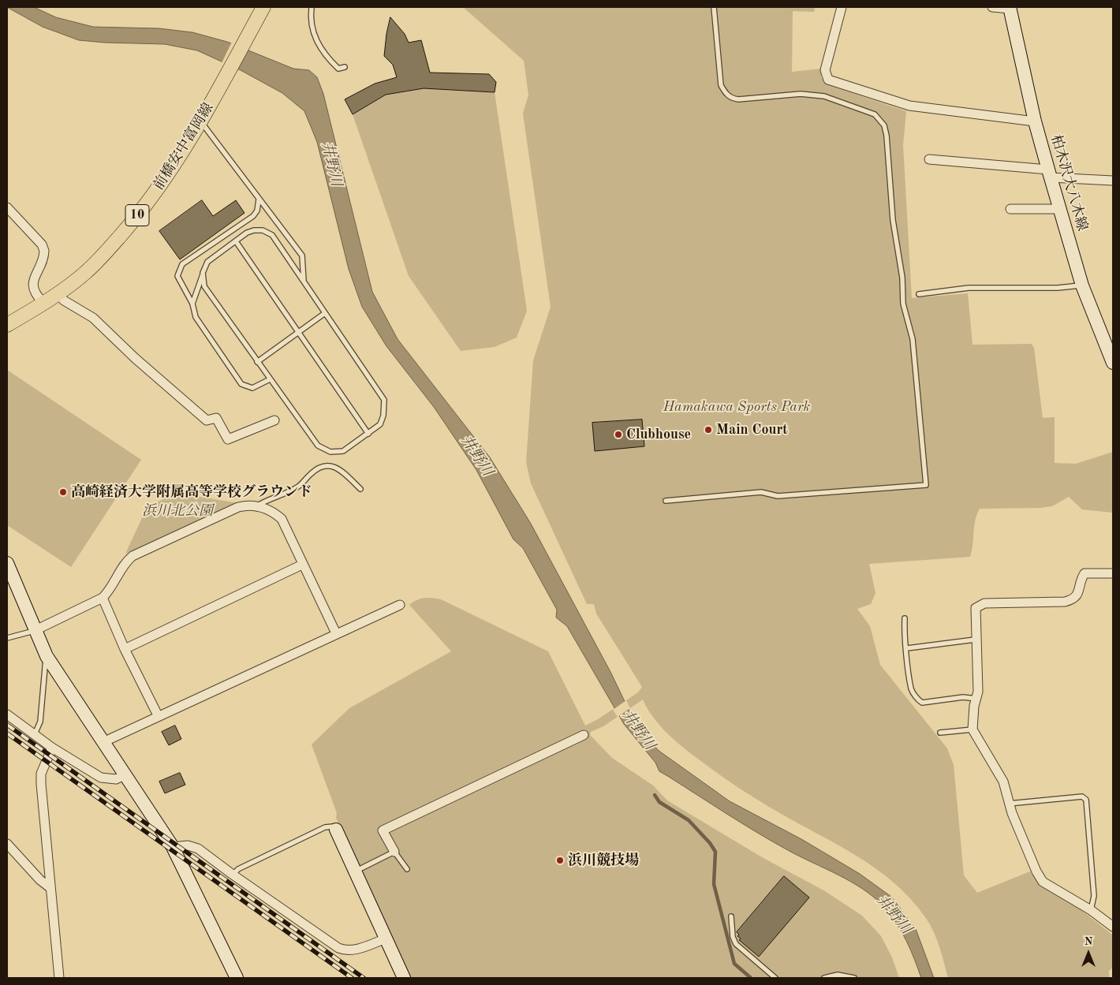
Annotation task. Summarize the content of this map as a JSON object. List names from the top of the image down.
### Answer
{
  "streets": {
    "main road": ["前橋安中富岡線", "10"],
    "street": ["柏木沢大八木線"]
  },
  "water": ["井野川"],
  "parks": ["Hamakawa Sports Park", "浜川北公園"],
  "places": [
    "Main Court",
    "Clubhouse",
    "高崎経済大学附属高等学校グラウンド",
    "浜川競技場"
  ],
  "north": "top"
}
